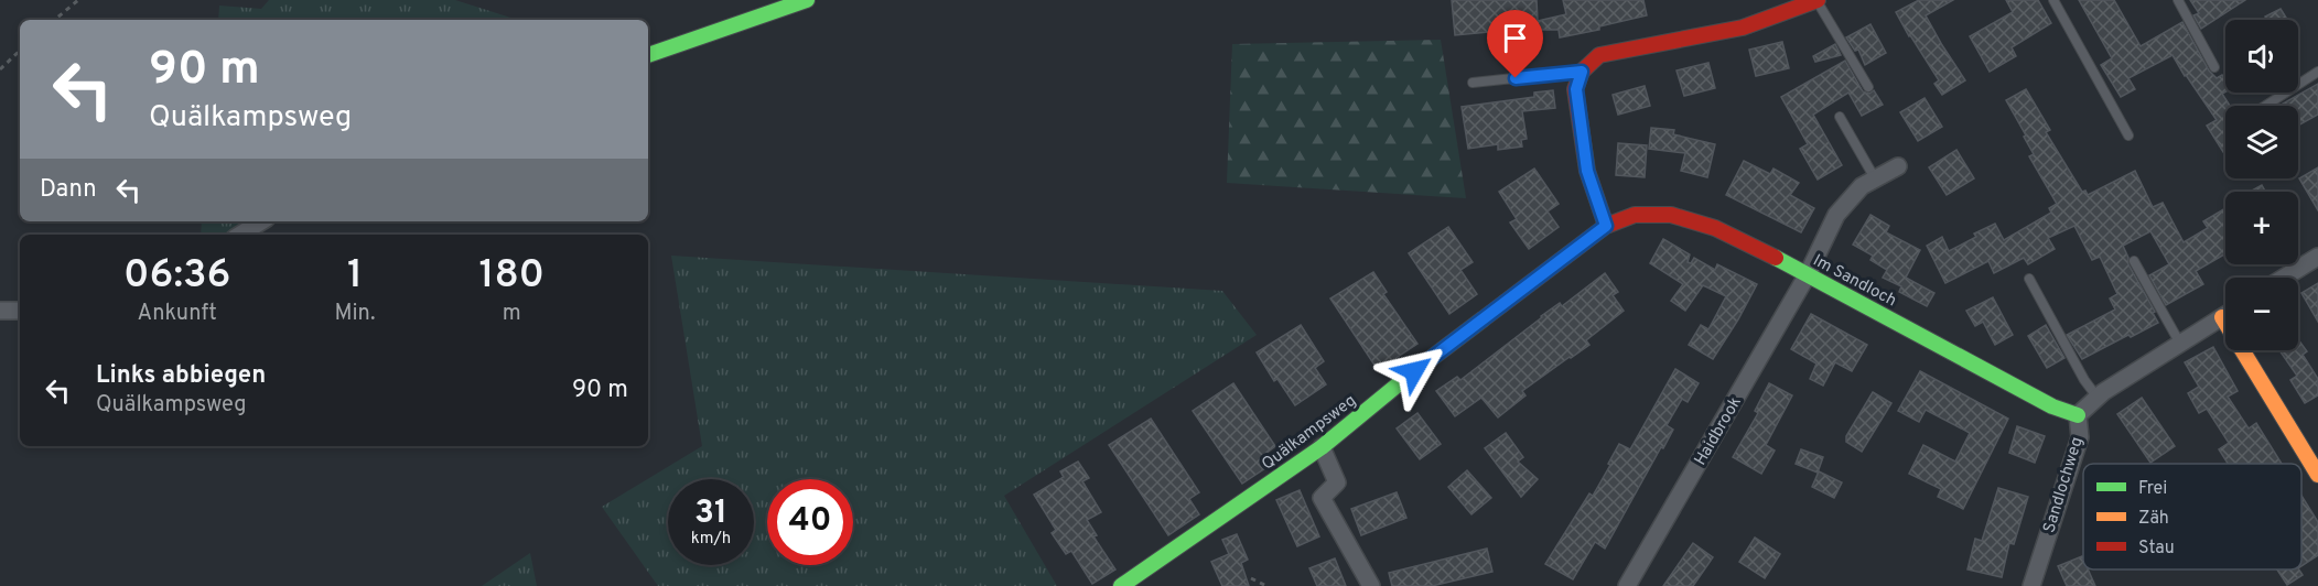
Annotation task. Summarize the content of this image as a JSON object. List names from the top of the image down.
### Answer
{
  "streets": {
    "street": [
      "Im Sandloch",
      "Haidbrook",
      "Quälkampsweg",
      "Sandlochweg"
    ]
  },
  "crossings": [
    ["Im Sandloch", "Haidbrook"],
    ["Im Sandloch", "Quälkampsweg"],
    ["Im Sandloch", "Sandlochweg"]
  ],
  "legend": ["Frei", "Zäh", "Stau"],
  "page": {
    "map_buttons": ["+", "−"],
    "turn": ["90 m", "Quälkampsweg"],
    "then": "Dann",
    "eta": [
      "06:36",
      "Ankunft",
      "1",
      "Min.",
      "180",
      "m"
    ],
    "list": [
      {
        "name": "Links abbiegen",
        "note": "Quälkampsweg",
        "value": "90 m"
      }
    ],
    "speed": "31 km/h",
    "limit": "40"
  }
}
